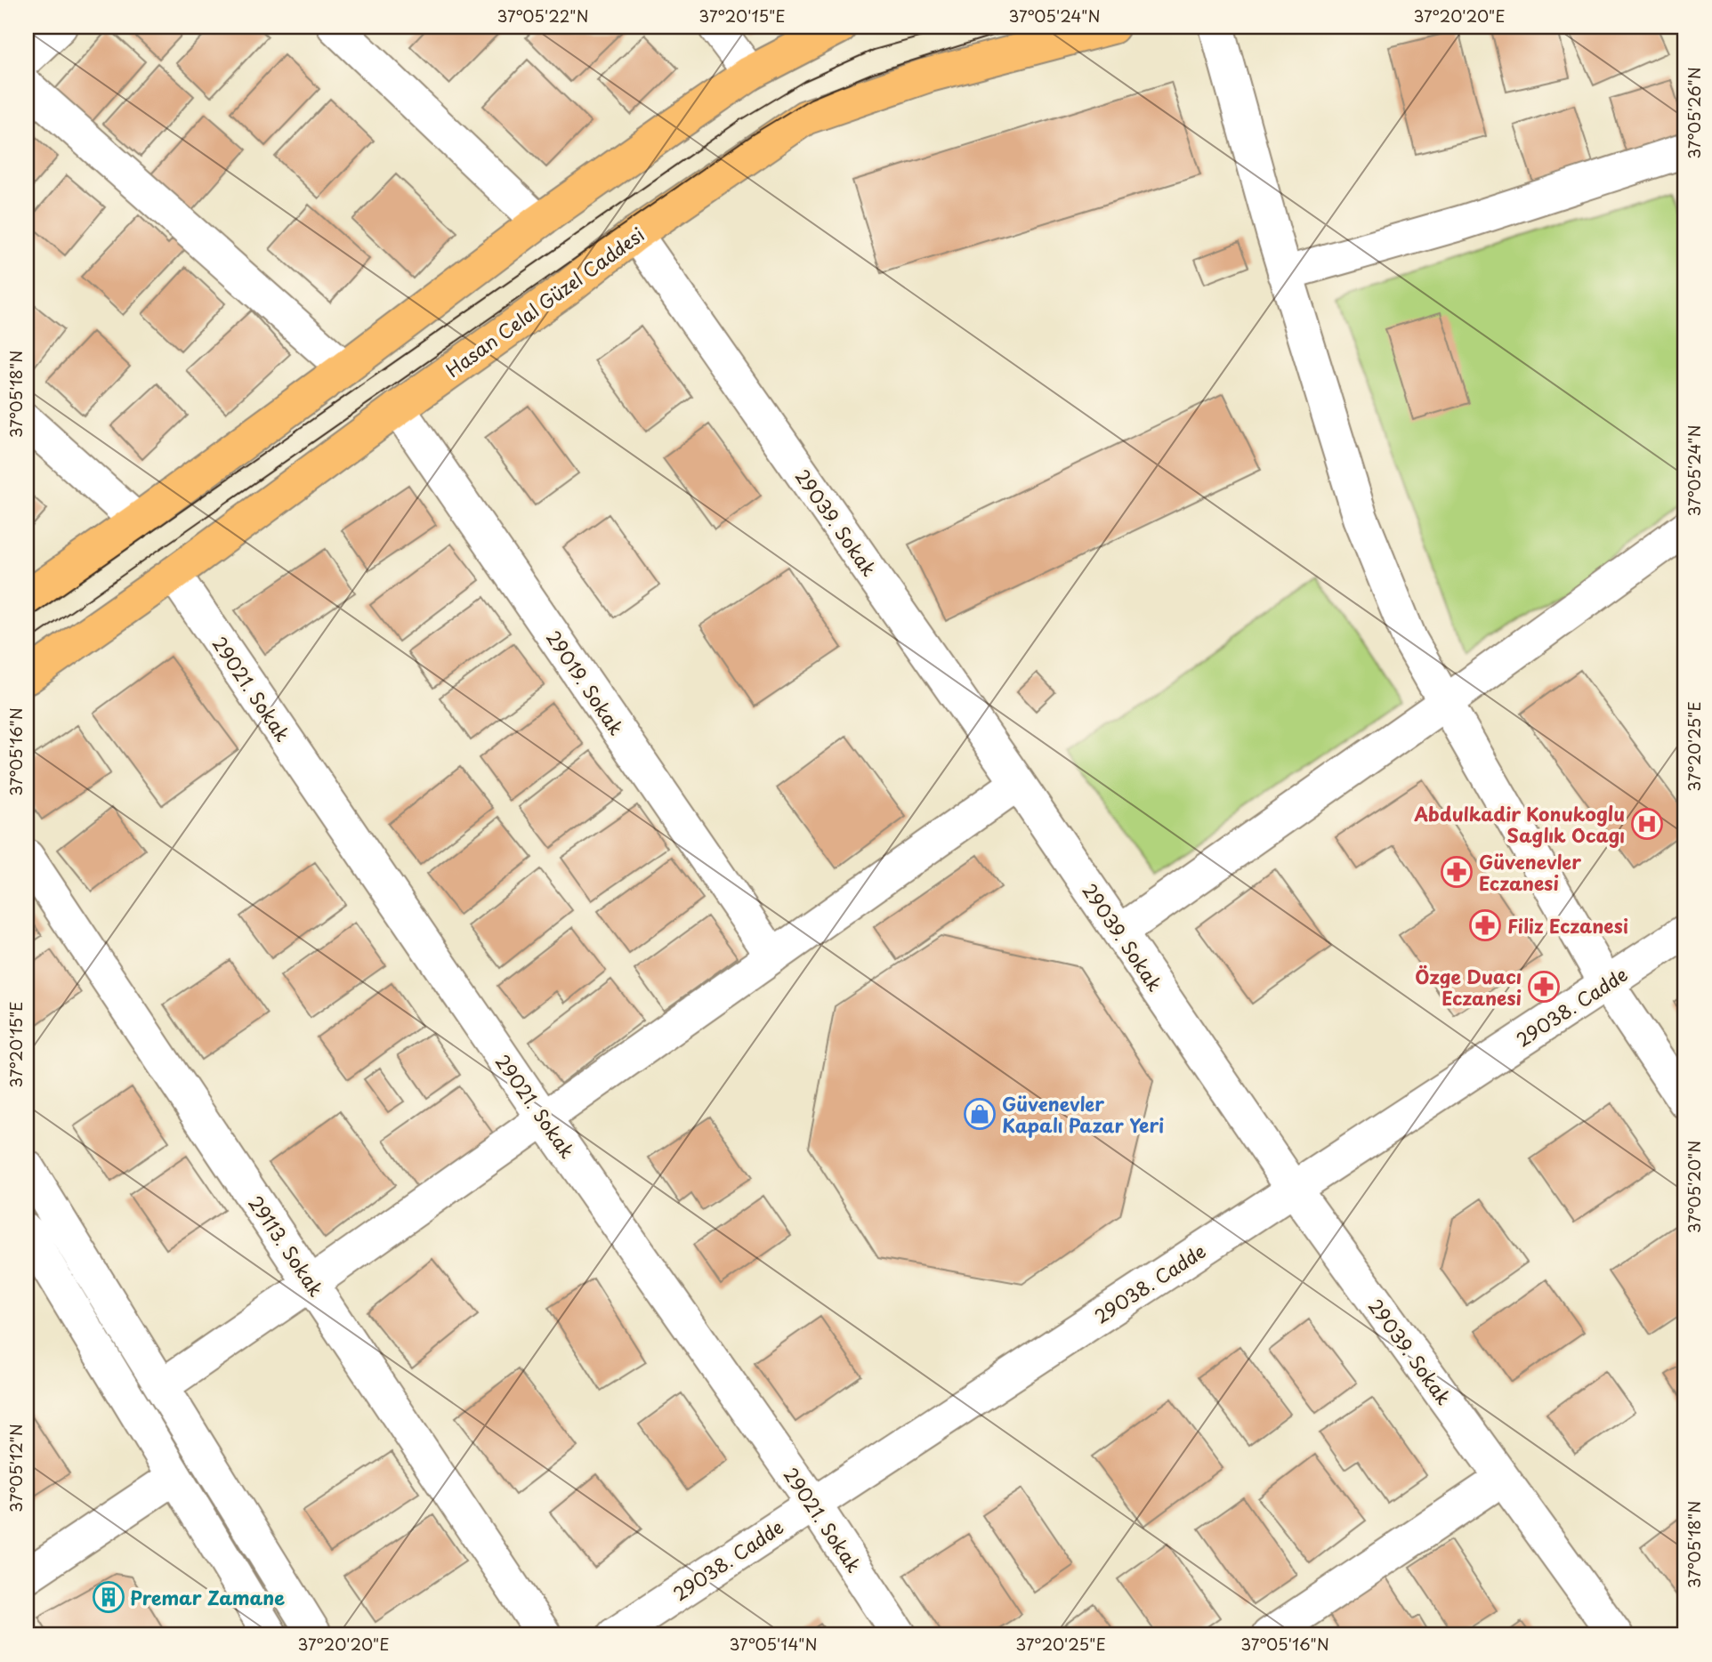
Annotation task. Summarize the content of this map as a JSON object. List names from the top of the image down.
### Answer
{
  "streets": {
    "main road": ["Hasan Celal Güzel Caddesi"],
    "street": [
      "29039. Sokak",
      "29019. Sokak",
      "29021. Sokak",
      "29038. Cadde",
      "29113. Sokak"
    ]
  },
  "crossings": [
    ["Hasan Celal Güzel Caddesi", "29039. Sokak"],
    ["Hasan Celal Güzel Caddesi", "29019. Sokak"],
    ["Hasan Celal Güzel Caddesi", "29021. Sokak"],
    ["29039. Sokak", "29038. Cadde"],
    ["29021. Sokak", "29038. Cadde"]
  ],
  "places": {
    "hospital": ["Abdulkadir Konukoglu Saglık Ocagı"],
    "pharmacy": ["Güvenevler Eczanesi", "Filiz Eczanesi", "Özge Duacı Eczanesi"],
    "shop": ["Güvenevler Kapalı Pazar Yeri"],
    "building": ["Premar Zamane"]
  },
  "coordinates": [
    "37°05'22\"N",
    "37°20'15\"E",
    "37°05'24\"N",
    "37°20'20\"E",
    "37°05'26\"N",
    "37°05'18\"N",
    "37°20'25\"E",
    "37°05'16\"N",
    "37°05'20\"N",
    "37°05'12\"N",
    "37°05'14\"N"
  ]
}
